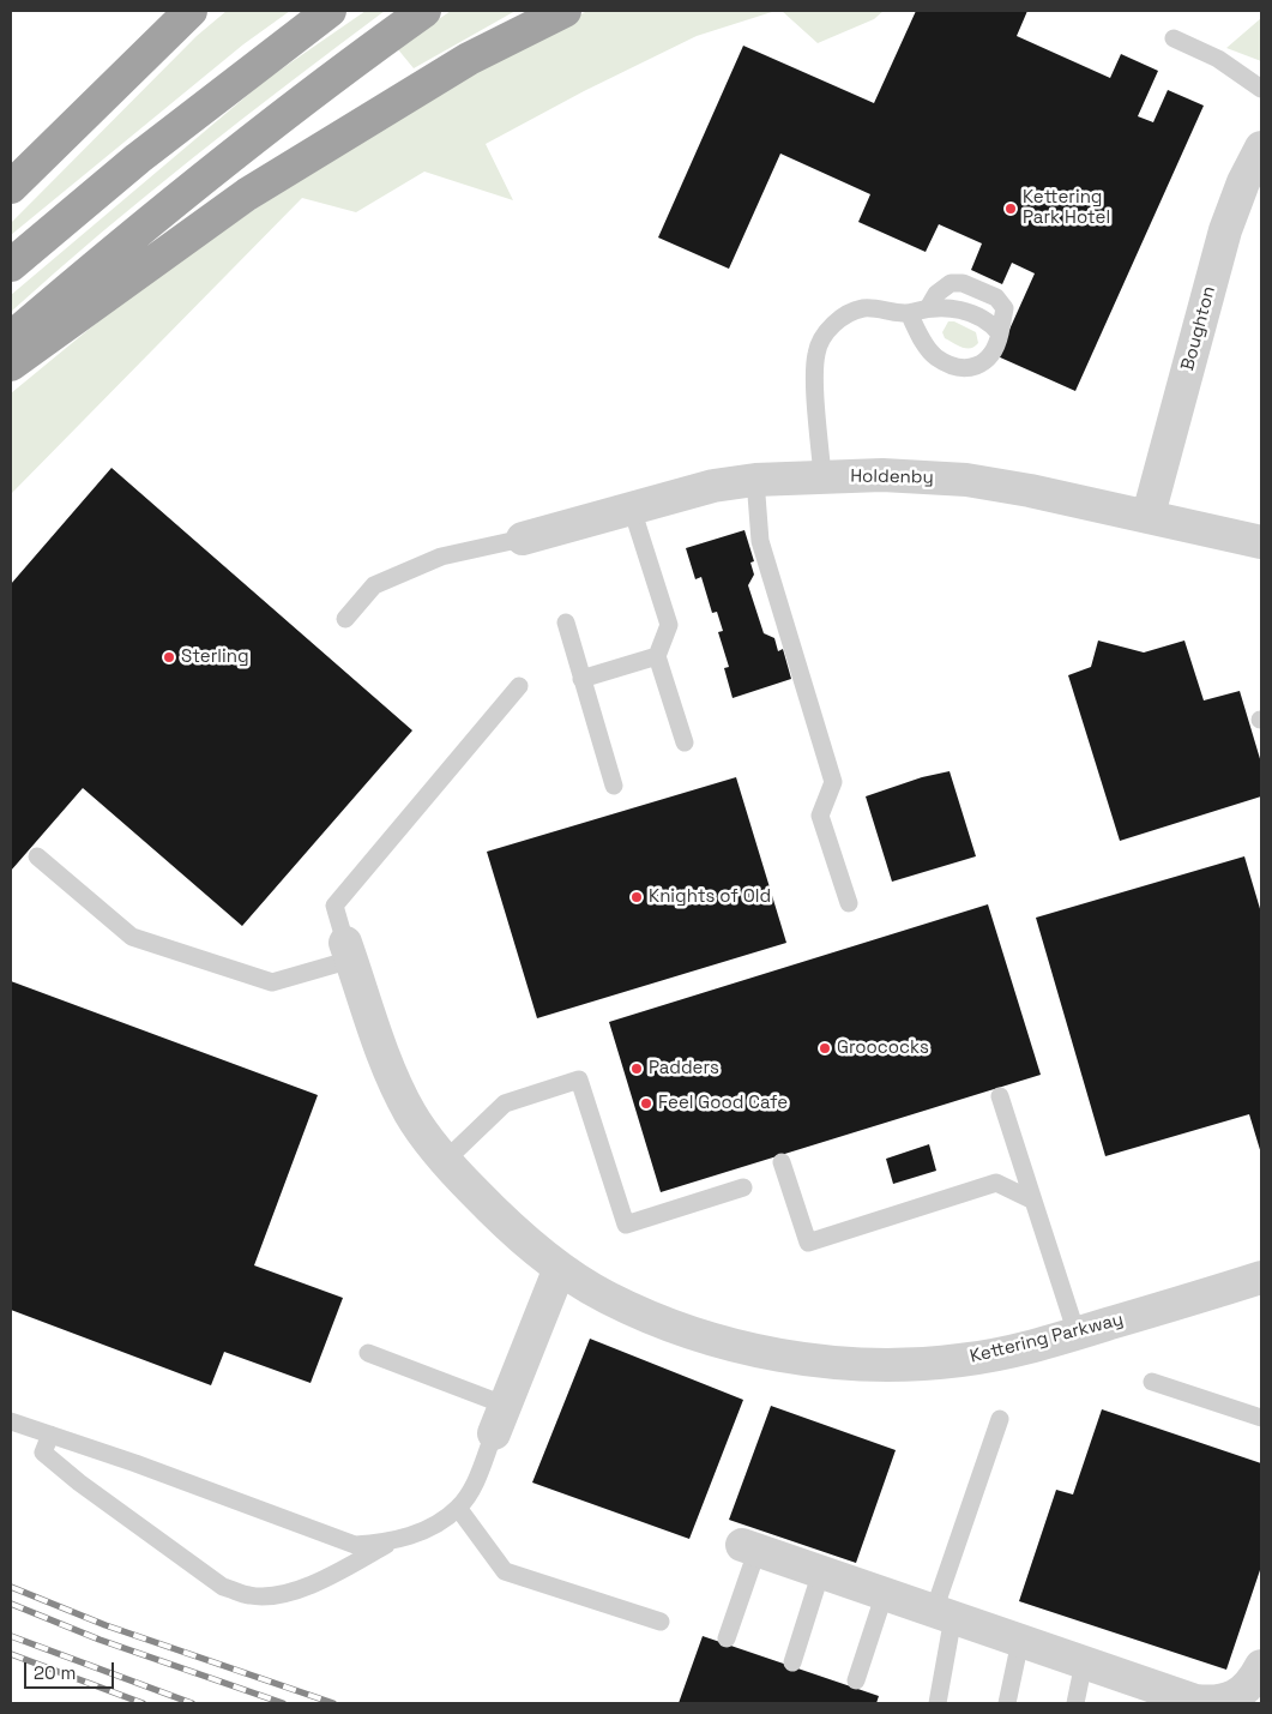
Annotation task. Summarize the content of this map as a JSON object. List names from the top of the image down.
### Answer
{
  "streets": {
    "street": ["Boughton", "Holdenby", "Kettering Parkway"]
  },
  "crossings": [
    ["Boughton", "Holdenby"]
  ],
  "places": [
    "Kettering Park Hotel",
    "Sterling",
    "Knights of Old",
    "Groococks",
    "Padders",
    "Feel Good Cafe"
  ],
  "scale_bar": "20 m"
}
